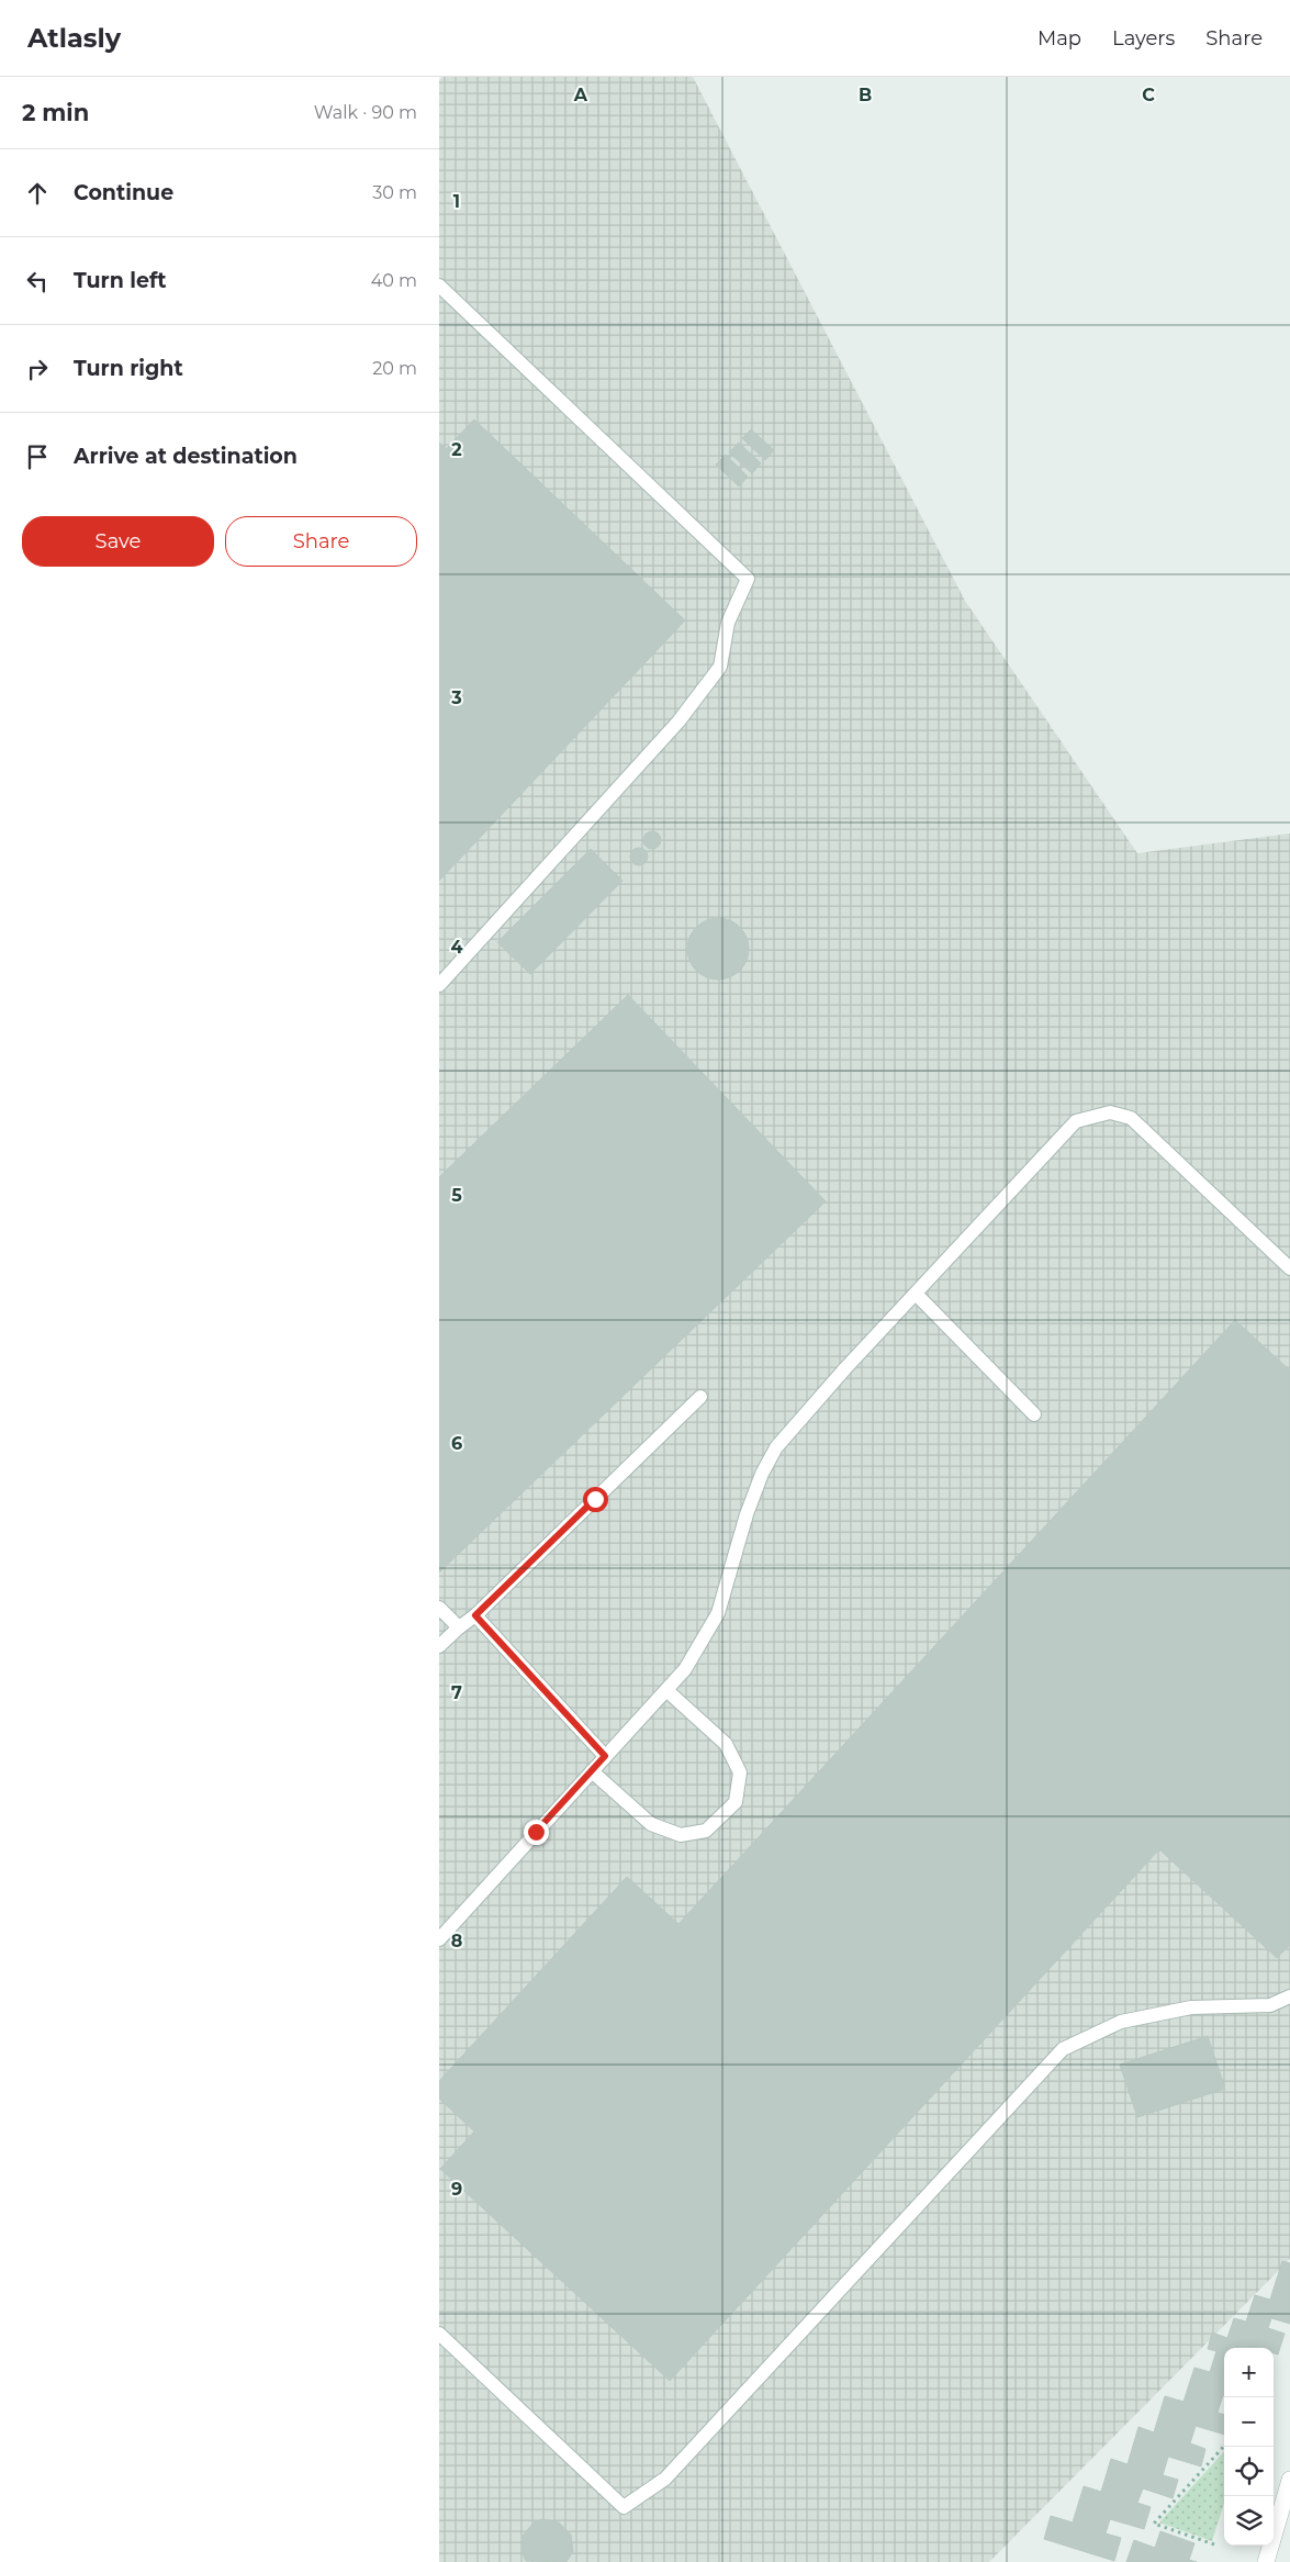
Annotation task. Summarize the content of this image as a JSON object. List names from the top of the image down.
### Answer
{
  "page": {
    "header": "Atlasly",
    "nav": ["Map", "Layers", "Share"],
    "heading": ["2 min", "Walk · 90 m"],
    "list": [
      ["Continue", "30 m"],
      ["Turn left", "40 m"],
      ["Turn right", "20 m"],
      "Arrive at destination"
    ],
    "buttons": ["Save", "Share"],
    "map_buttons": ["+", "−"]
  },
  "grid": {
    "columns": ["A", "B", "C"],
    "rows": [
      "1",
      "2",
      "3",
      "4",
      "5",
      "6",
      "7",
      "8",
      "9"
    ]
  }
}
